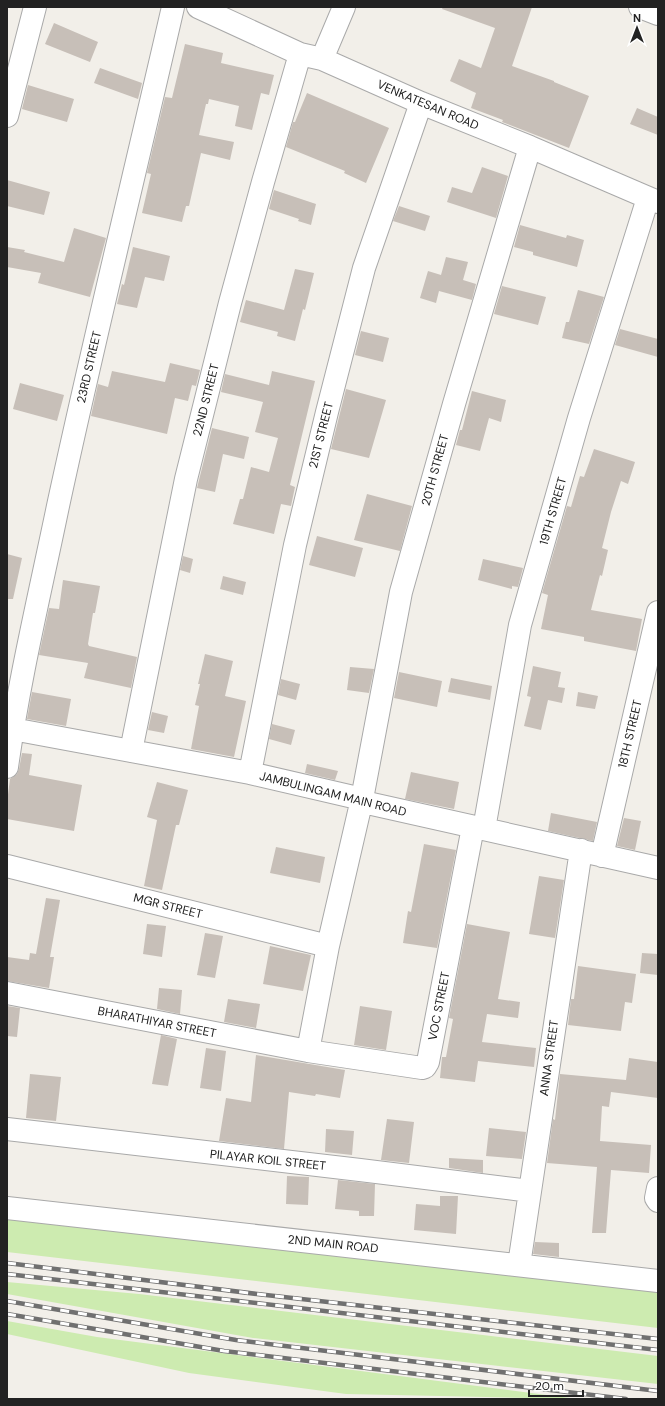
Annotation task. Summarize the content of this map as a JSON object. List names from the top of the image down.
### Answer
{
  "streets": {
    "street": [
      "VENKATESAN ROAD",
      "23RD STREET",
      "22ND STREET",
      "21ST STREET",
      "20TH STREET",
      "19TH STREET",
      "18TH STREET",
      "JAMBULINGAM MAIN ROAD",
      "MGR STREET",
      "VOC STREET",
      "BHARATHIYAR STREET",
      "ANNA STREET",
      "PILAYAR KOIL STREET",
      "2ND MAIN ROAD"
    ]
  },
  "crossings": [
    ["VENKATESAN ROAD", "22ND STREET"],
    ["VENKATESAN ROAD", "21ST STREET"],
    ["VENKATESAN ROAD", "20TH STREET"],
    ["VENKATESAN ROAD", "19TH STREET"],
    ["23RD STREET", "JAMBULINGAM MAIN ROAD"],
    ["22ND STREET", "JAMBULINGAM MAIN ROAD"],
    ["21ST STREET", "JAMBULINGAM MAIN ROAD"],
    ["20TH STREET", "JAMBULINGAM MAIN ROAD"],
    ["20TH STREET", "MGR STREET"],
    ["20TH STREET", "VOC STREET"],
    ["20TH STREET", "BHARATHIYAR STREET"],
    ["19TH STREET", "JAMBULINGAM MAIN ROAD"],
    ["19TH STREET", "VOC STREET"],
    ["18TH STREET", "JAMBULINGAM MAIN ROAD"],
    ["JAMBULINGAM MAIN ROAD", "VOC STREET"],
    ["JAMBULINGAM MAIN ROAD", "ANNA STREET"],
    ["VOC STREET", "BHARATHIYAR STREET"],
    ["ANNA STREET", "PILAYAR KOIL STREET"],
    ["ANNA STREET", "2ND MAIN ROAD"]
  ],
  "scale_bar": "20 m",
  "north": "top"
}
